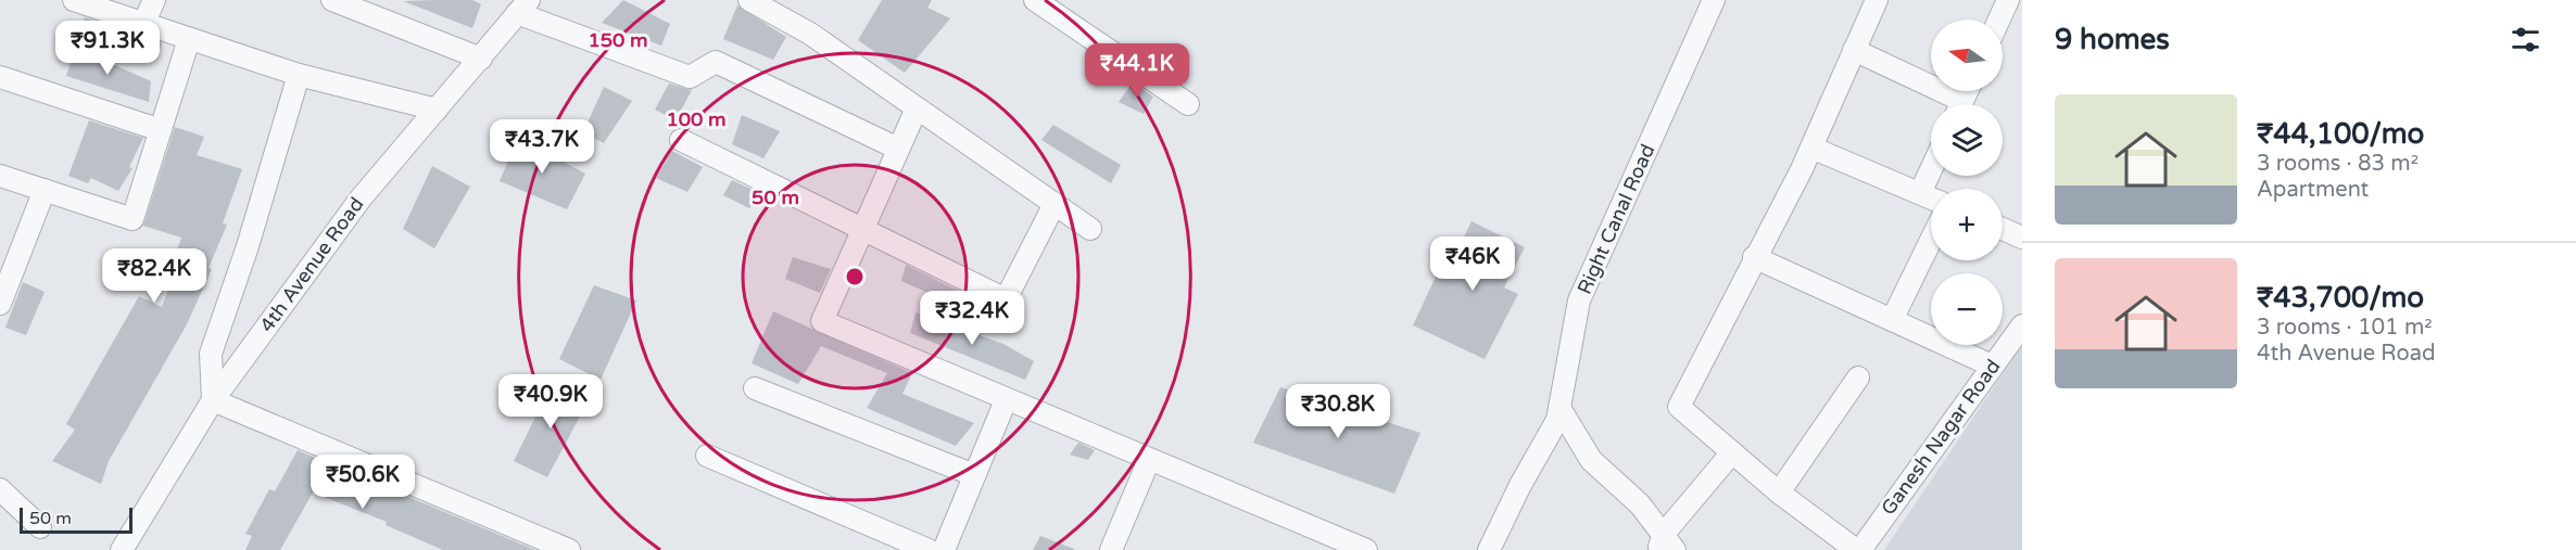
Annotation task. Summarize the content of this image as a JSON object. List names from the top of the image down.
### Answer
{
  "streets": {
    "street": ["Right Canal Road", "4th Avenue Road", "Ganesh Nagar Road"]
  },
  "scale_bar": "50 m",
  "north": "left",
  "page": {
    "heading": "9 homes",
    "map_buttons": ["+", "−"],
    "price": [
      "₹91.3K",
      "₹44.1K",
      "₹43.7K",
      "₹46K",
      "₹82.4K",
      "₹32.4K",
      "₹40.9K",
      "₹30.8K",
      "₹50.6K"
    ],
    "list": [
      {
        "name": "₹44,100/mo",
        "note": "3 rooms · 83 m² · Apartment"
      },
      {
        "name": "₹43,700/mo",
        "note": "3 rooms · 101 m² · 4th Avenue Road"
      }
    ],
    "scale": "50 m"
  },
  "rings": ["150 m", "100 m", "50 m"]
}
